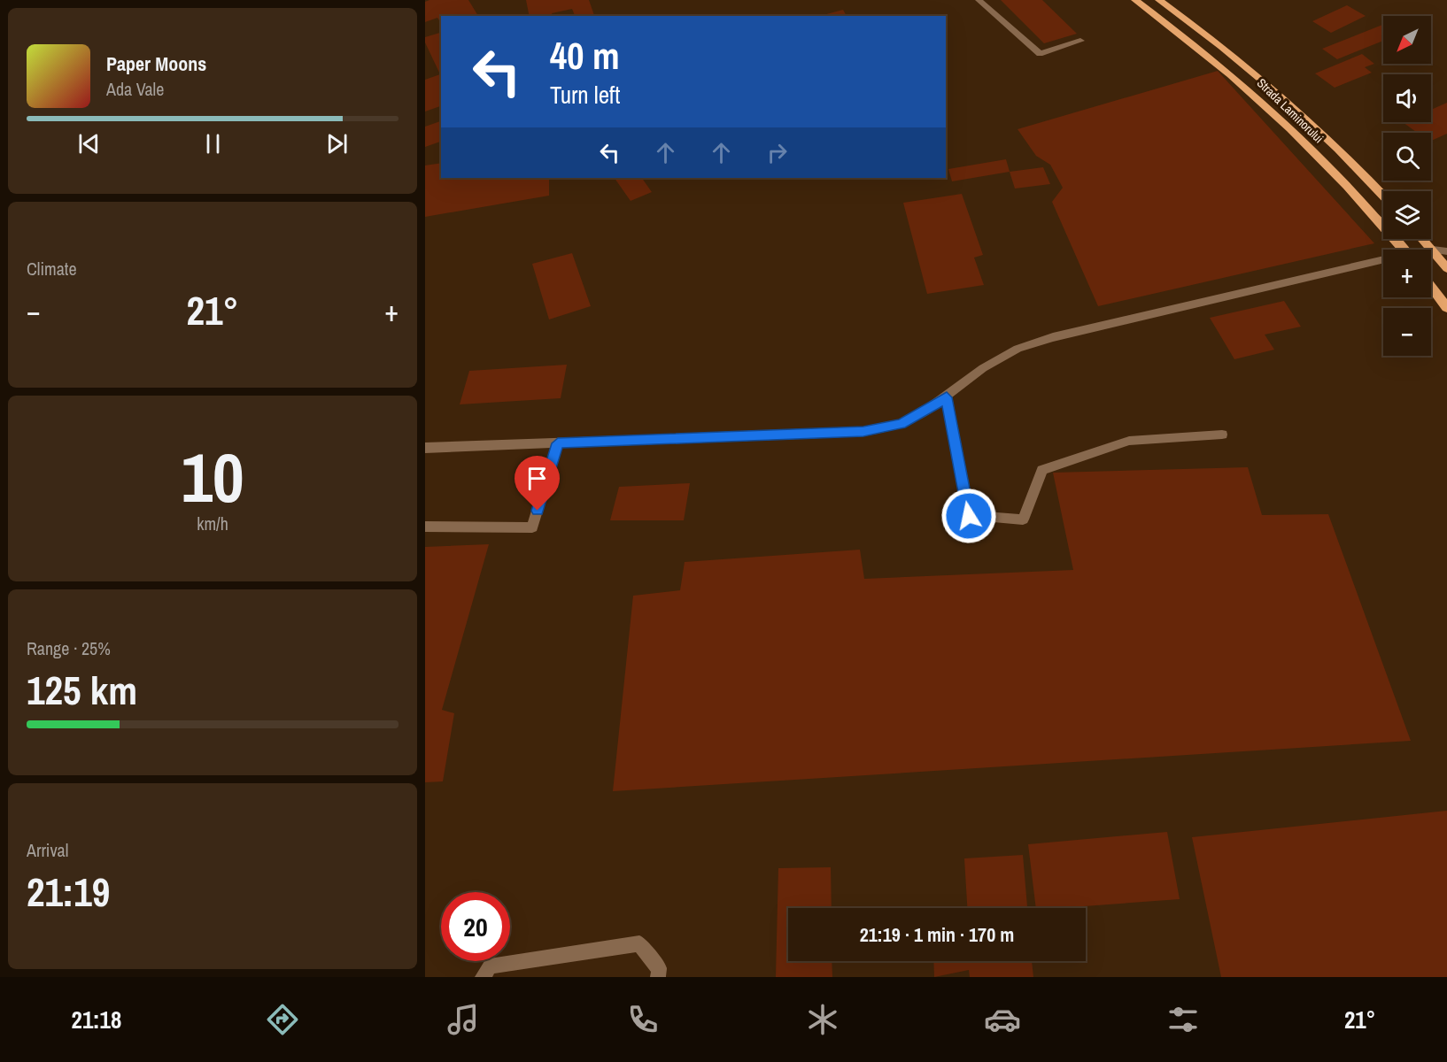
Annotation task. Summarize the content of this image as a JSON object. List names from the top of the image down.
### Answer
{
  "streets": {
    "main road": ["Strada Laminorului"]
  },
  "north": "bottom left",
  "page": {
    "map_buttons": ["+", "−"],
    "turn": ["40 m", "Turn left"],
    "song": ["Paper Moons", "Ada Vale"],
    "tile": [
      "Climate",
      ["10", "km/h"],
      ["Range · 25%", "125 km"],
      ["Arrival", "21:19"]
    ],
    "heat": ["−", "21°", "+"],
    "limit": "20",
    "trip": "21:19 · 1 min · 170 m",
    "tabs": ["21:18", "21°"]
  }
}
